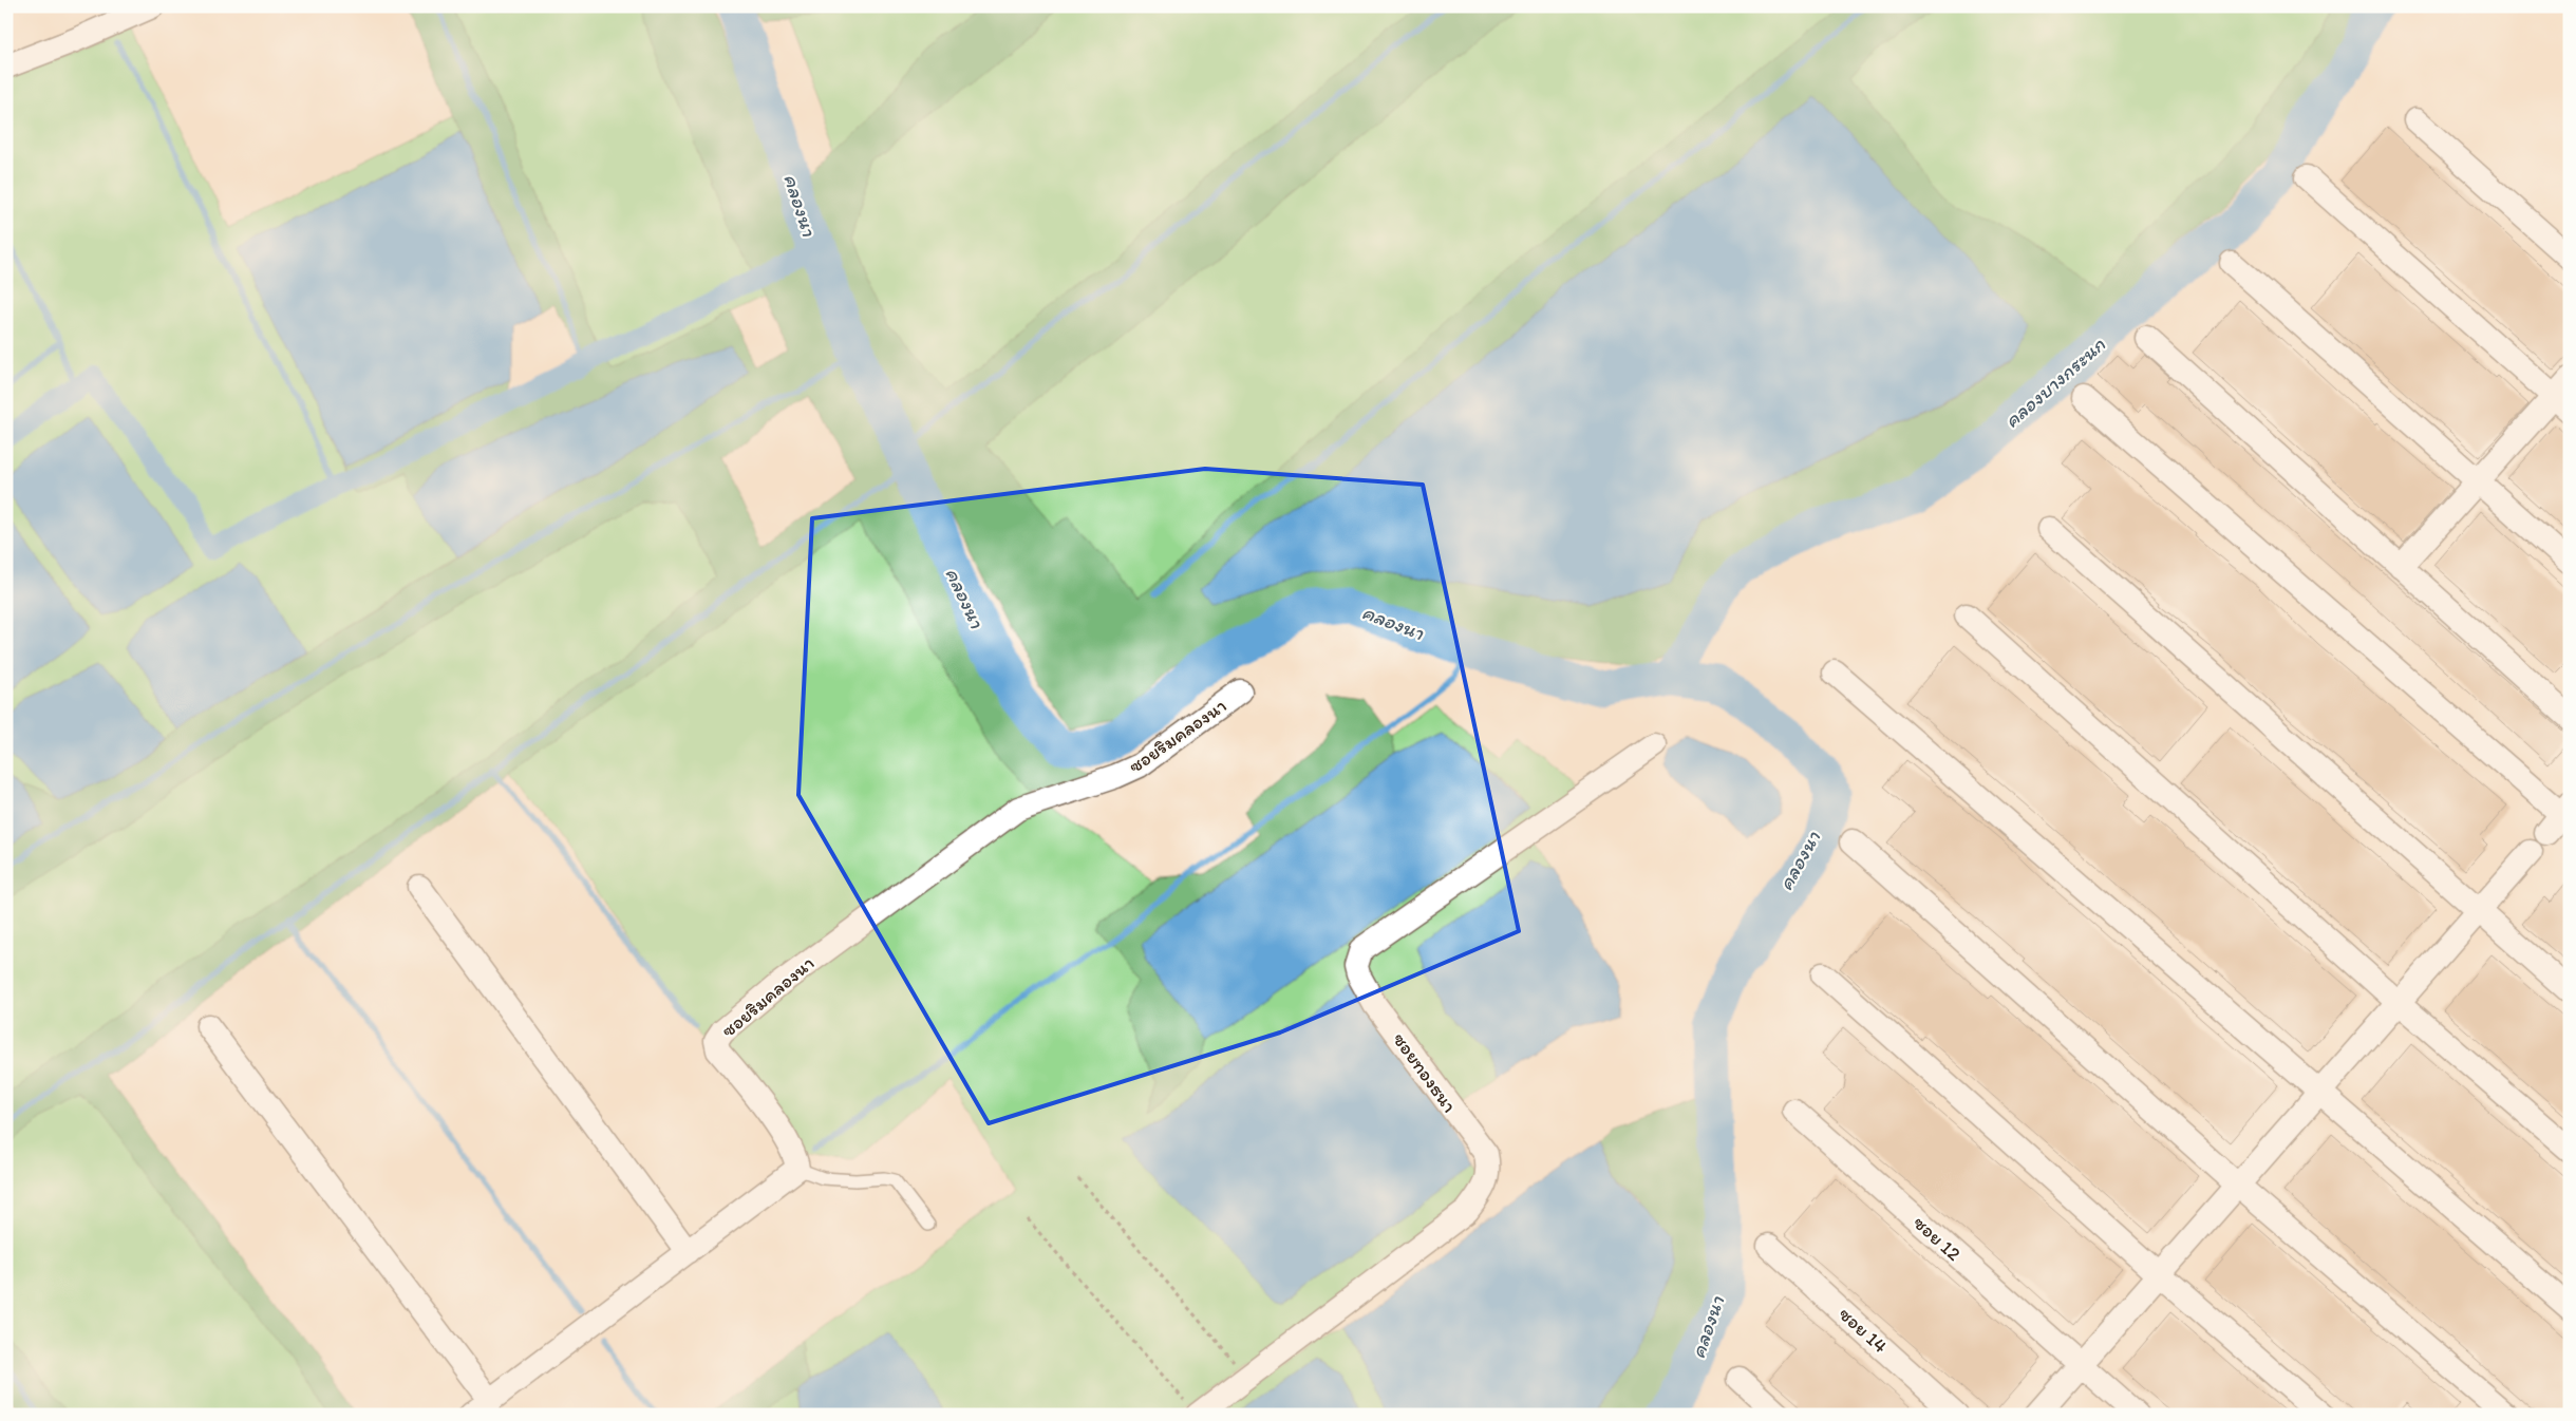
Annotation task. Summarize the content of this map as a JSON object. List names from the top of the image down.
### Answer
{
  "streets": {
    "street": [
      "ซอยริมคลองนา",
      "ซอยทองธนา",
      "ซอย 12",
      "ซอย 14"
    ]
  },
  "water": ["คลองนา", "คลองบางกระนก"]
}
